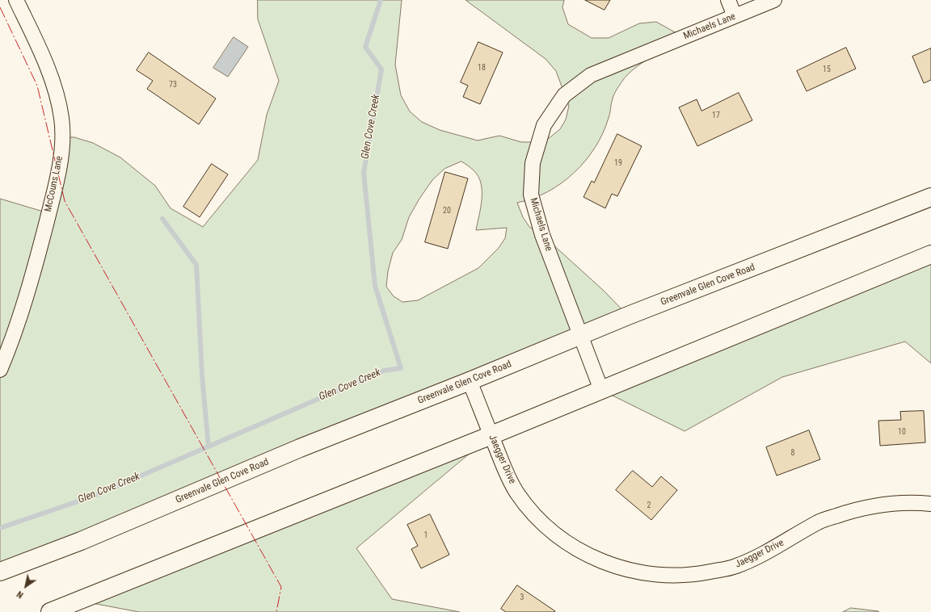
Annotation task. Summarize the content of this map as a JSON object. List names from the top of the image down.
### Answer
{
  "streets": {
    "main road": ["Greenvale Glen Cove Road"],
    "street": ["Michaels Lane", "McCouns Lane", "Jaegger Drive"]
  },
  "crossings": [
    ["Michaels Lane", "Greenvale Glen Cove Road"],
    ["Greenvale Glen Cove Road", "Jaegger Drive"]
  ],
  "water": ["Glen Cove Creek"],
  "house_numbers": [
    "18",
    "15",
    "73",
    "17",
    "19",
    "20",
    "10",
    "8",
    "2",
    "1",
    "3"
  ],
  "north": "bottom left"
}
